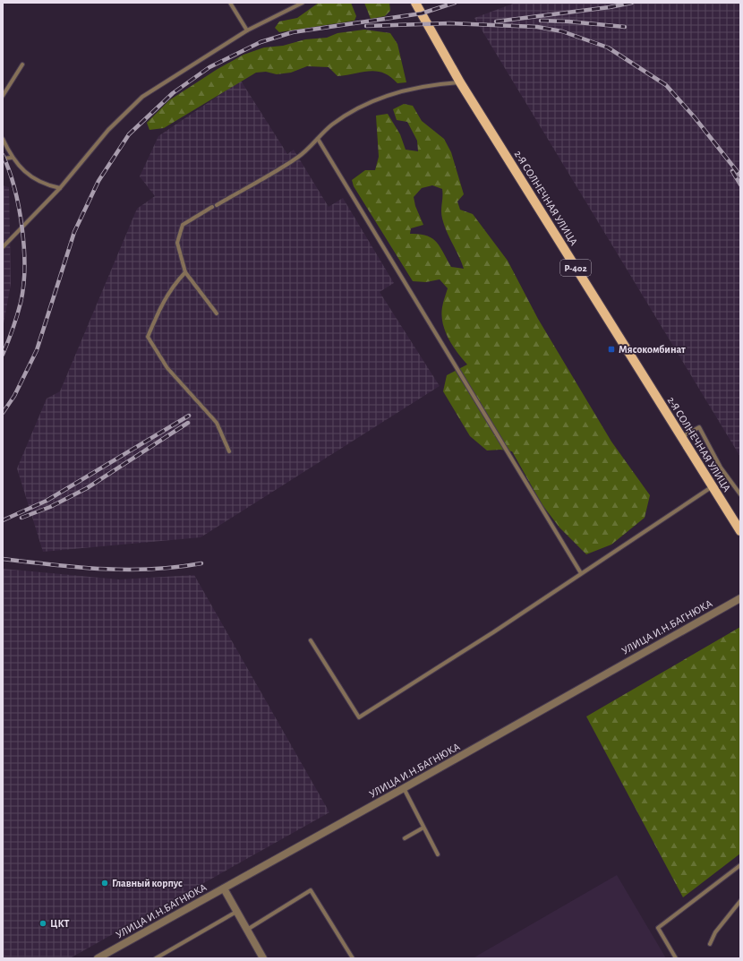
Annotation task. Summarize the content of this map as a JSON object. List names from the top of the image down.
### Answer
{
  "streets": {
    "main road": ["2-Я СОЛНЕЧНАЯ УЛИЦА", "Р-402"],
    "street": ["УЛИЦА И.Н.БАГНЮКА"]
  },
  "places": {
    "transit": ["Мясокомбинат"],
    "other": ["Главный корпус", "ЦКТ"]
  }
}
